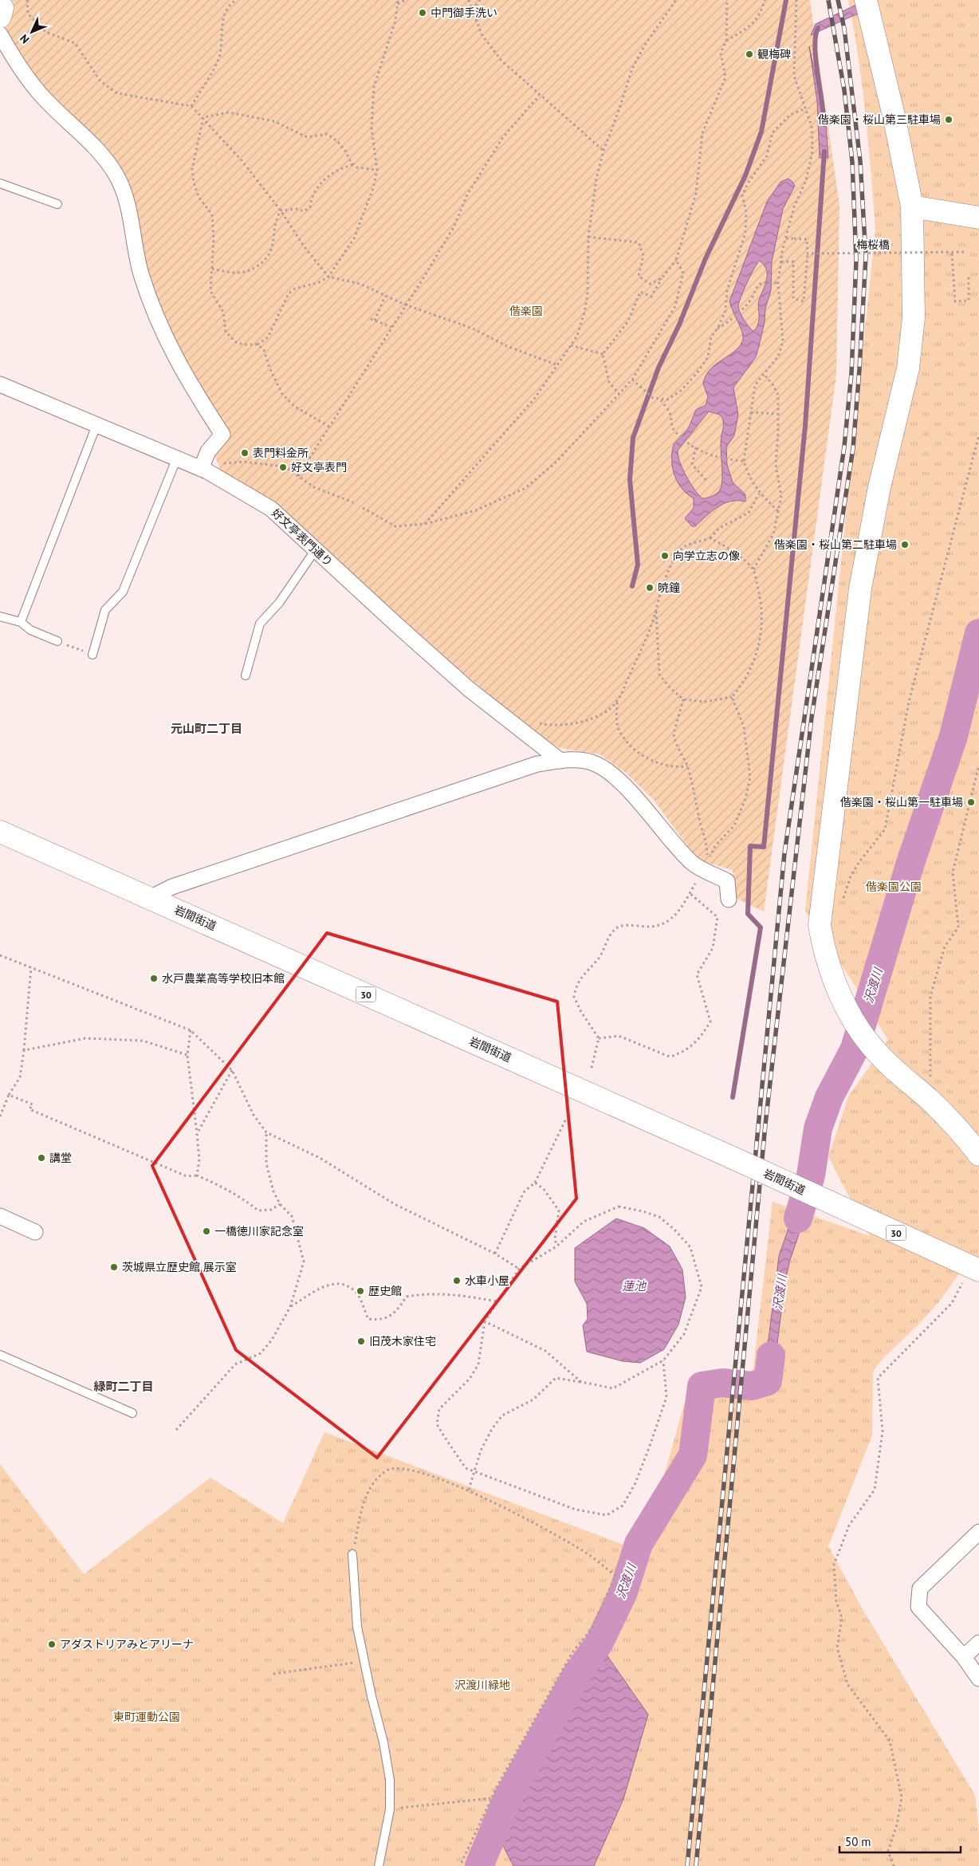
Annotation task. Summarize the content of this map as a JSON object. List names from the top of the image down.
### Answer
{
  "streets": {
    "street": ["好文亭表門通り", "岩間街道", "30"],
    "path": ["梅桜橋"]
  },
  "districts": ["元山町二丁目", "緑町二丁目"],
  "water": ["沢渡川", "蓮池"],
  "parks": [
    "偕楽園",
    "偕楽園公園",
    "沢渡川緑地",
    "東町運動公園"
  ],
  "places": [
    "中門御手洗い",
    "観梅碑",
    "偕楽園・桜山第三駐車場",
    "表門料金所",
    "好文亭表門",
    "偕楽園・桜山第二駐車場",
    "向学立志の像",
    "暁鐘",
    "偕楽園・桜山第一駐車場",
    "水戸農業高等学校旧本館",
    "講堂",
    "一橋徳川家記念室",
    "茨城県立歴史館 展示室",
    "水車小屋",
    "歴史館",
    "旧茂木家住宅",
    "アダストリアみとアリーナ"
  ],
  "scale_bar": "50 m",
  "north": "bottom left"
}
